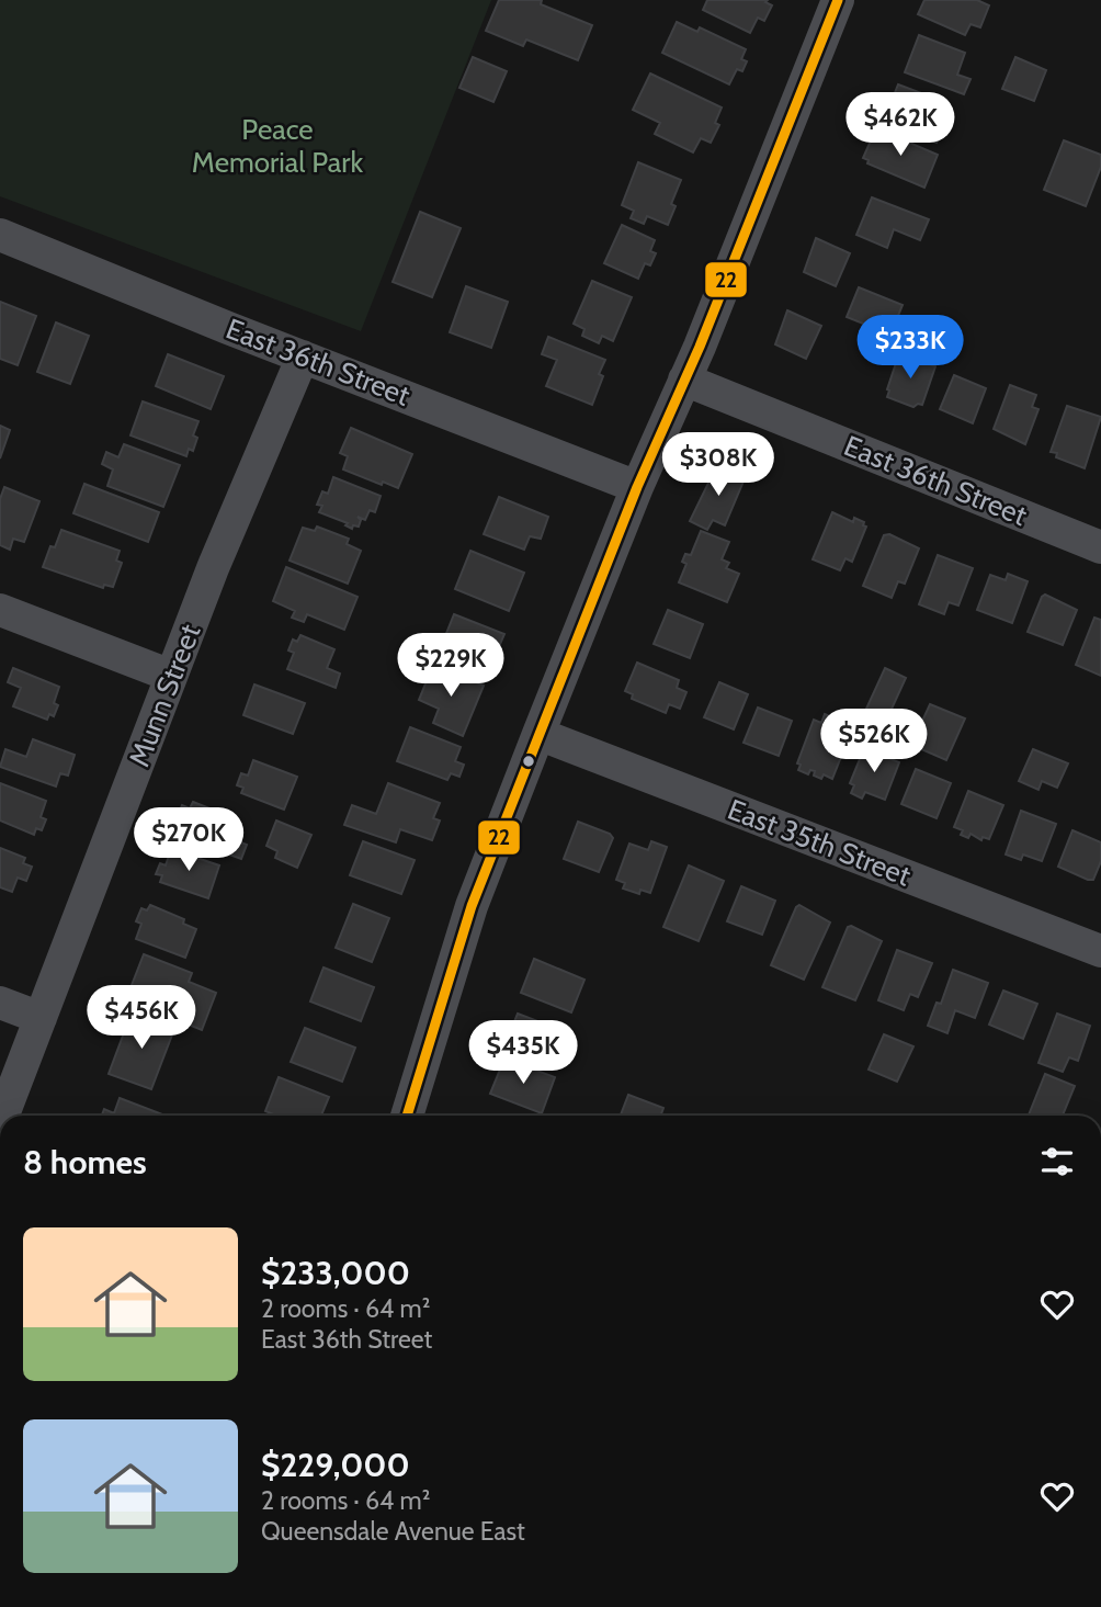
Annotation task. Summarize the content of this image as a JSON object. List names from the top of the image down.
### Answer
{
  "streets": {
    "street": ["East 36th Street", "Munn Street", "East 35th Street"]
  },
  "crossings": [
    ["East 36th Street", "Munn Street"]
  ],
  "parks": ["Peace Memorial Park"],
  "lines": ["transit line 22"],
  "page": {
    "price": [
      "$462K",
      "$233K",
      "$308K",
      "$229K",
      "$526K",
      "$270K",
      "$456K",
      "$435K"
    ],
    "heading": "8 homes",
    "list": [
      {
        "name": "$233,000",
        "note": "2 rooms · 64 m² · East 36th Street"
      },
      {
        "name": "$229,000",
        "note": "2 rooms · 64 m² · Queensdale Avenue East"
      }
    ]
  }
}
